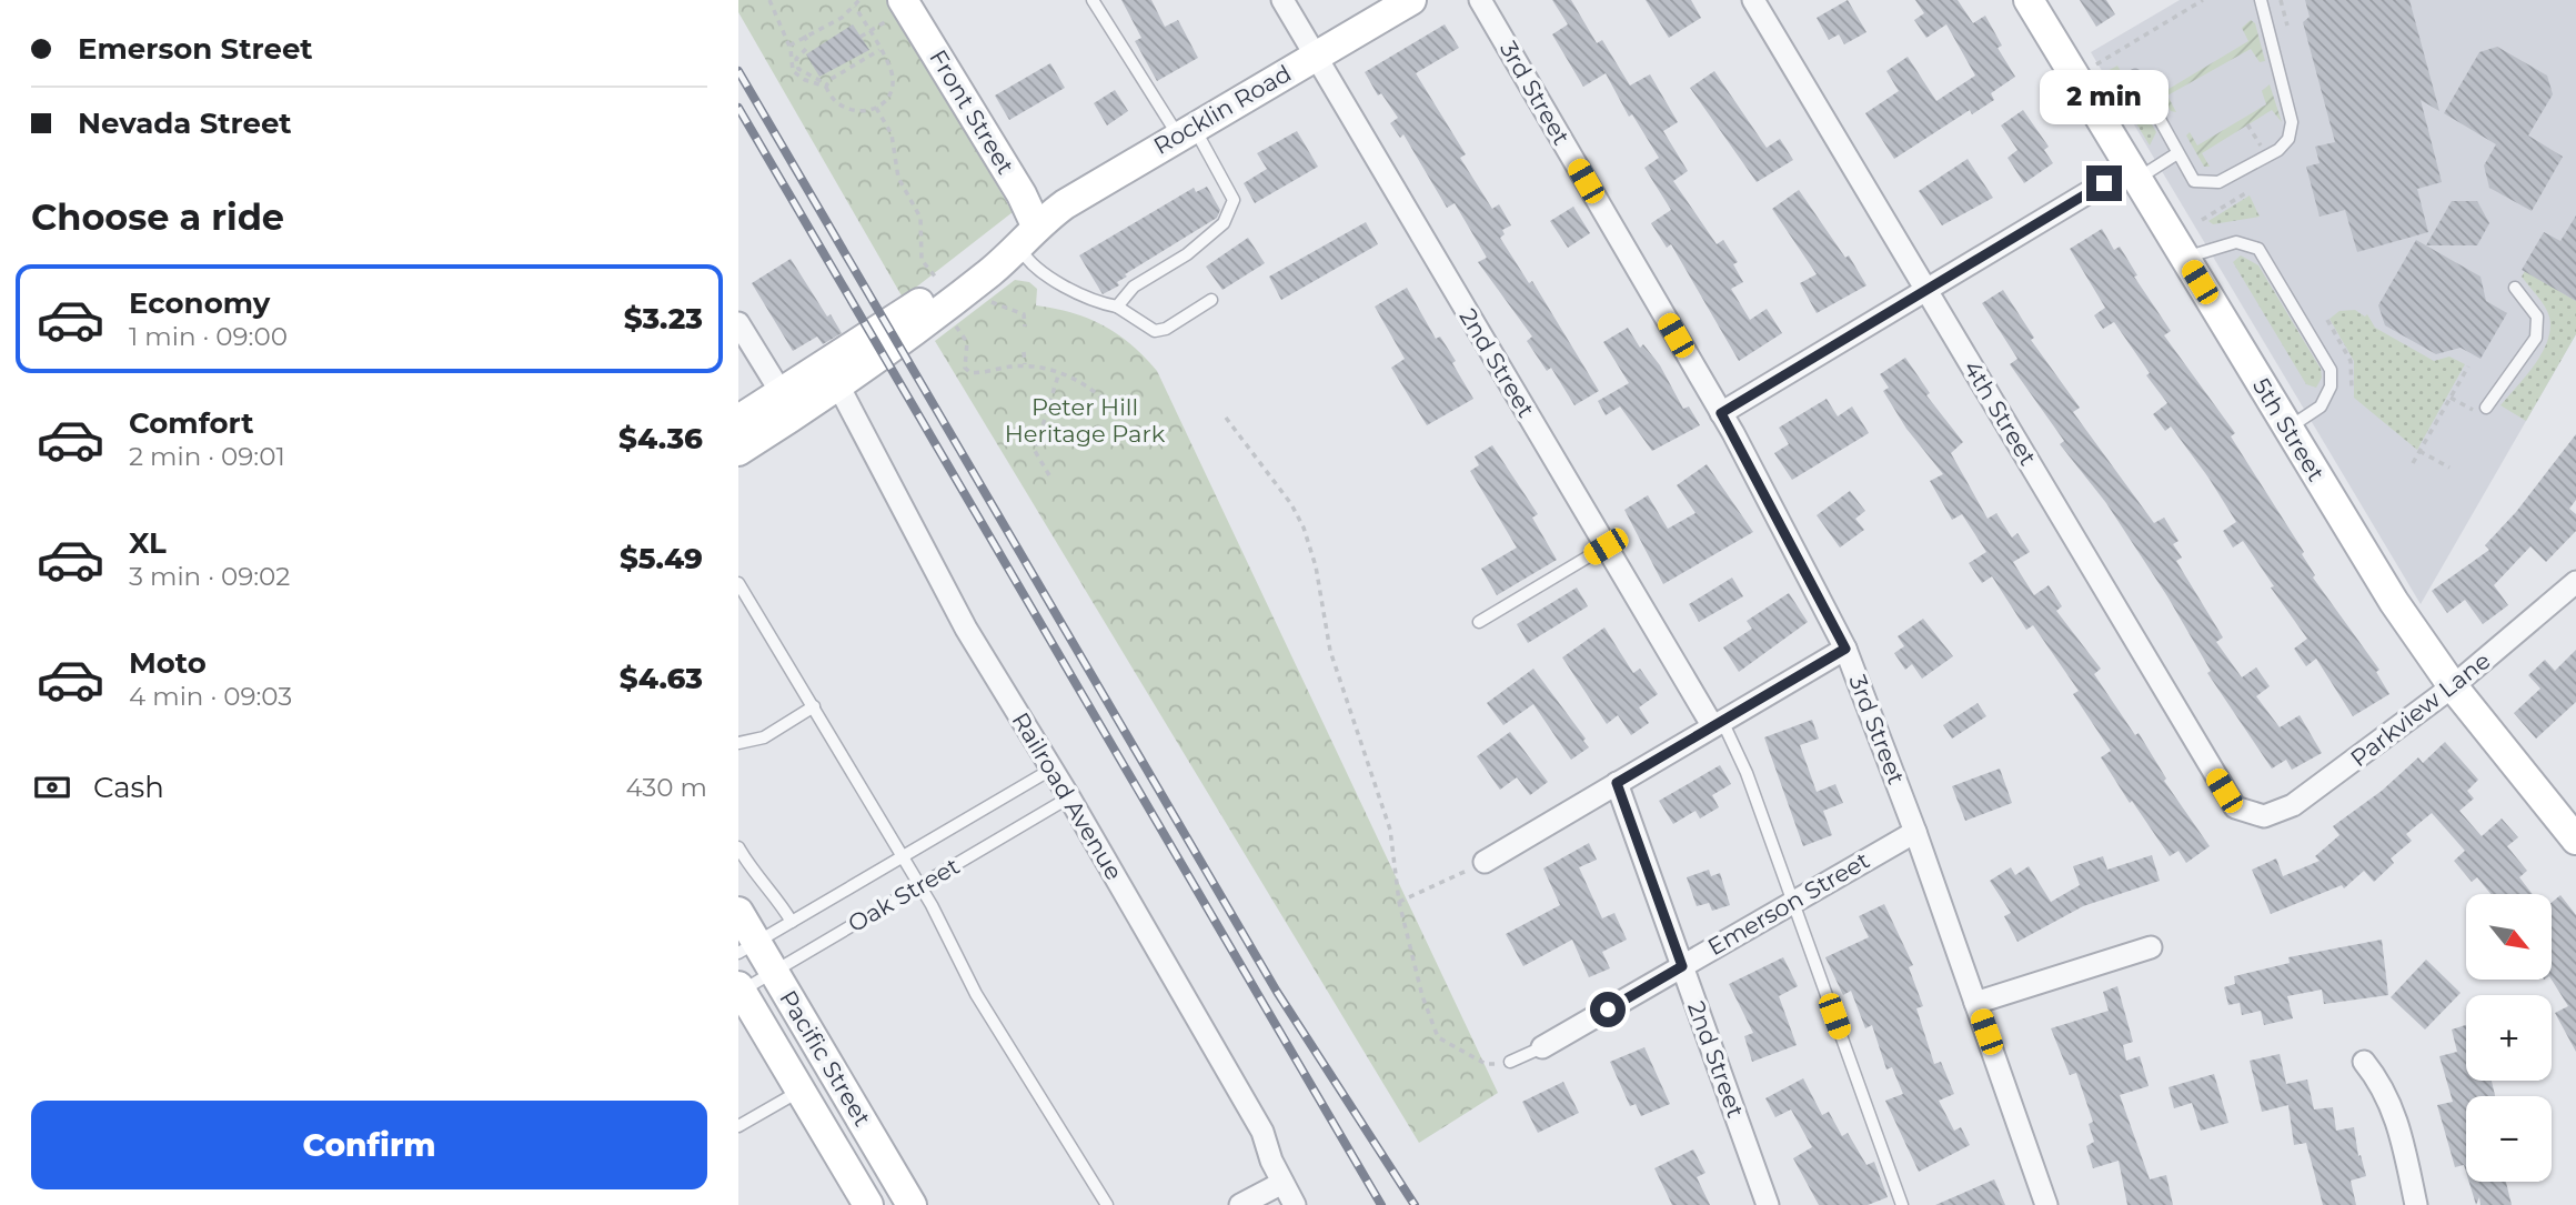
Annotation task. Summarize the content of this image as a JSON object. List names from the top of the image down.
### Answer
{
  "streets": {
    "street": [
      "3rd Street",
      "Rocklin Road",
      "Front Street",
      "2nd Street",
      "4th Street",
      "5th Street",
      "Parkview Lane",
      "Railroad Avenue",
      "Emerson Street",
      "Pacific Street"
    ],
    "lane": ["Oak Street"]
  },
  "crossings": [
    ["3rd Street", "Emerson Street"],
    ["Rocklin Road", "Front Street"],
    ["Rocklin Road", "2nd Street"],
    ["Rocklin Road", "Railroad Avenue"],
    ["2nd Street", "Emerson Street"],
    ["4th Street", "Parkview Lane"],
    ["5th Street", "Parkview Lane"],
    ["Railroad Avenue", "Oak Street"],
    ["Oak Street", "Pacific Street"]
  ],
  "parks": ["Peter Hill Heritage Park"],
  "north": "bottom right",
  "page": {
    "banner": ["Emerson Street", "Nevada Street"],
    "bubble": "2 min",
    "heading": "Choose a ride",
    "list": [
      {
        "name": "Economy",
        "note": "1 min · 09:00",
        "value": "$3.23"
      },
      {
        "name": "Comfort",
        "note": "2 min · 09:01",
        "value": "$4.36"
      },
      {
        "name": "XL",
        "note": "3 min · 09:02",
        "value": "$5.49"
      },
      {
        "name": "Moto",
        "note": "4 min · 09:03",
        "value": "$4.63"
      }
    ],
    "pay": ["Cash", "430 m"],
    "map_buttons": ["+", "−"],
    "buttons": "Confirm"
  }
}
